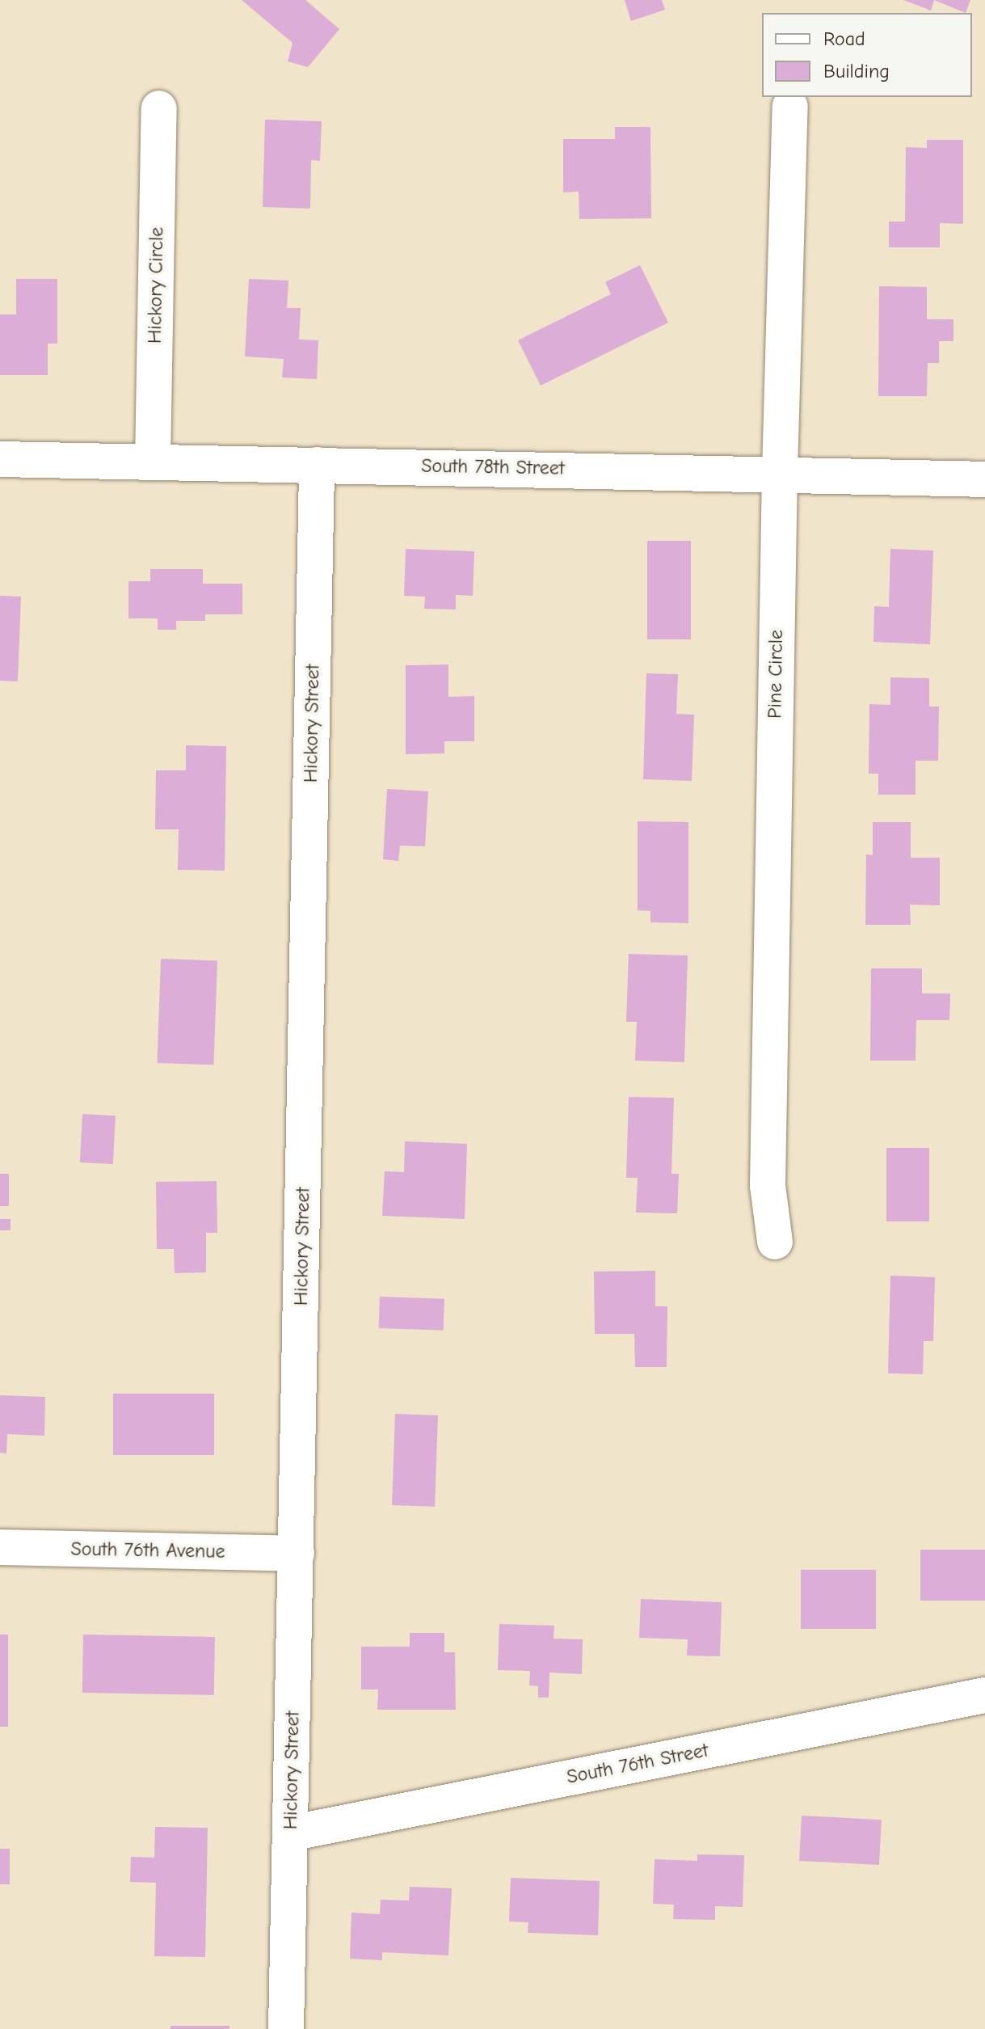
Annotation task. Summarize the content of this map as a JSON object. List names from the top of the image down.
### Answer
{
  "streets": {
    "street": [
      "Hickory Circle",
      "South 78th Street",
      "Pine Circle",
      "Hickory Street",
      "South 76th Avenue",
      "South 76th Street"
    ]
  },
  "crossings": [
    ["Hickory Circle", "South 78th Street"],
    ["South 78th Street", "Pine Circle"],
    ["South 78th Street", "Hickory Street"],
    ["Hickory Street", "South 76th Avenue"],
    ["Hickory Street", "South 76th Street"]
  ],
  "legend": ["Road", "Building"]
}
